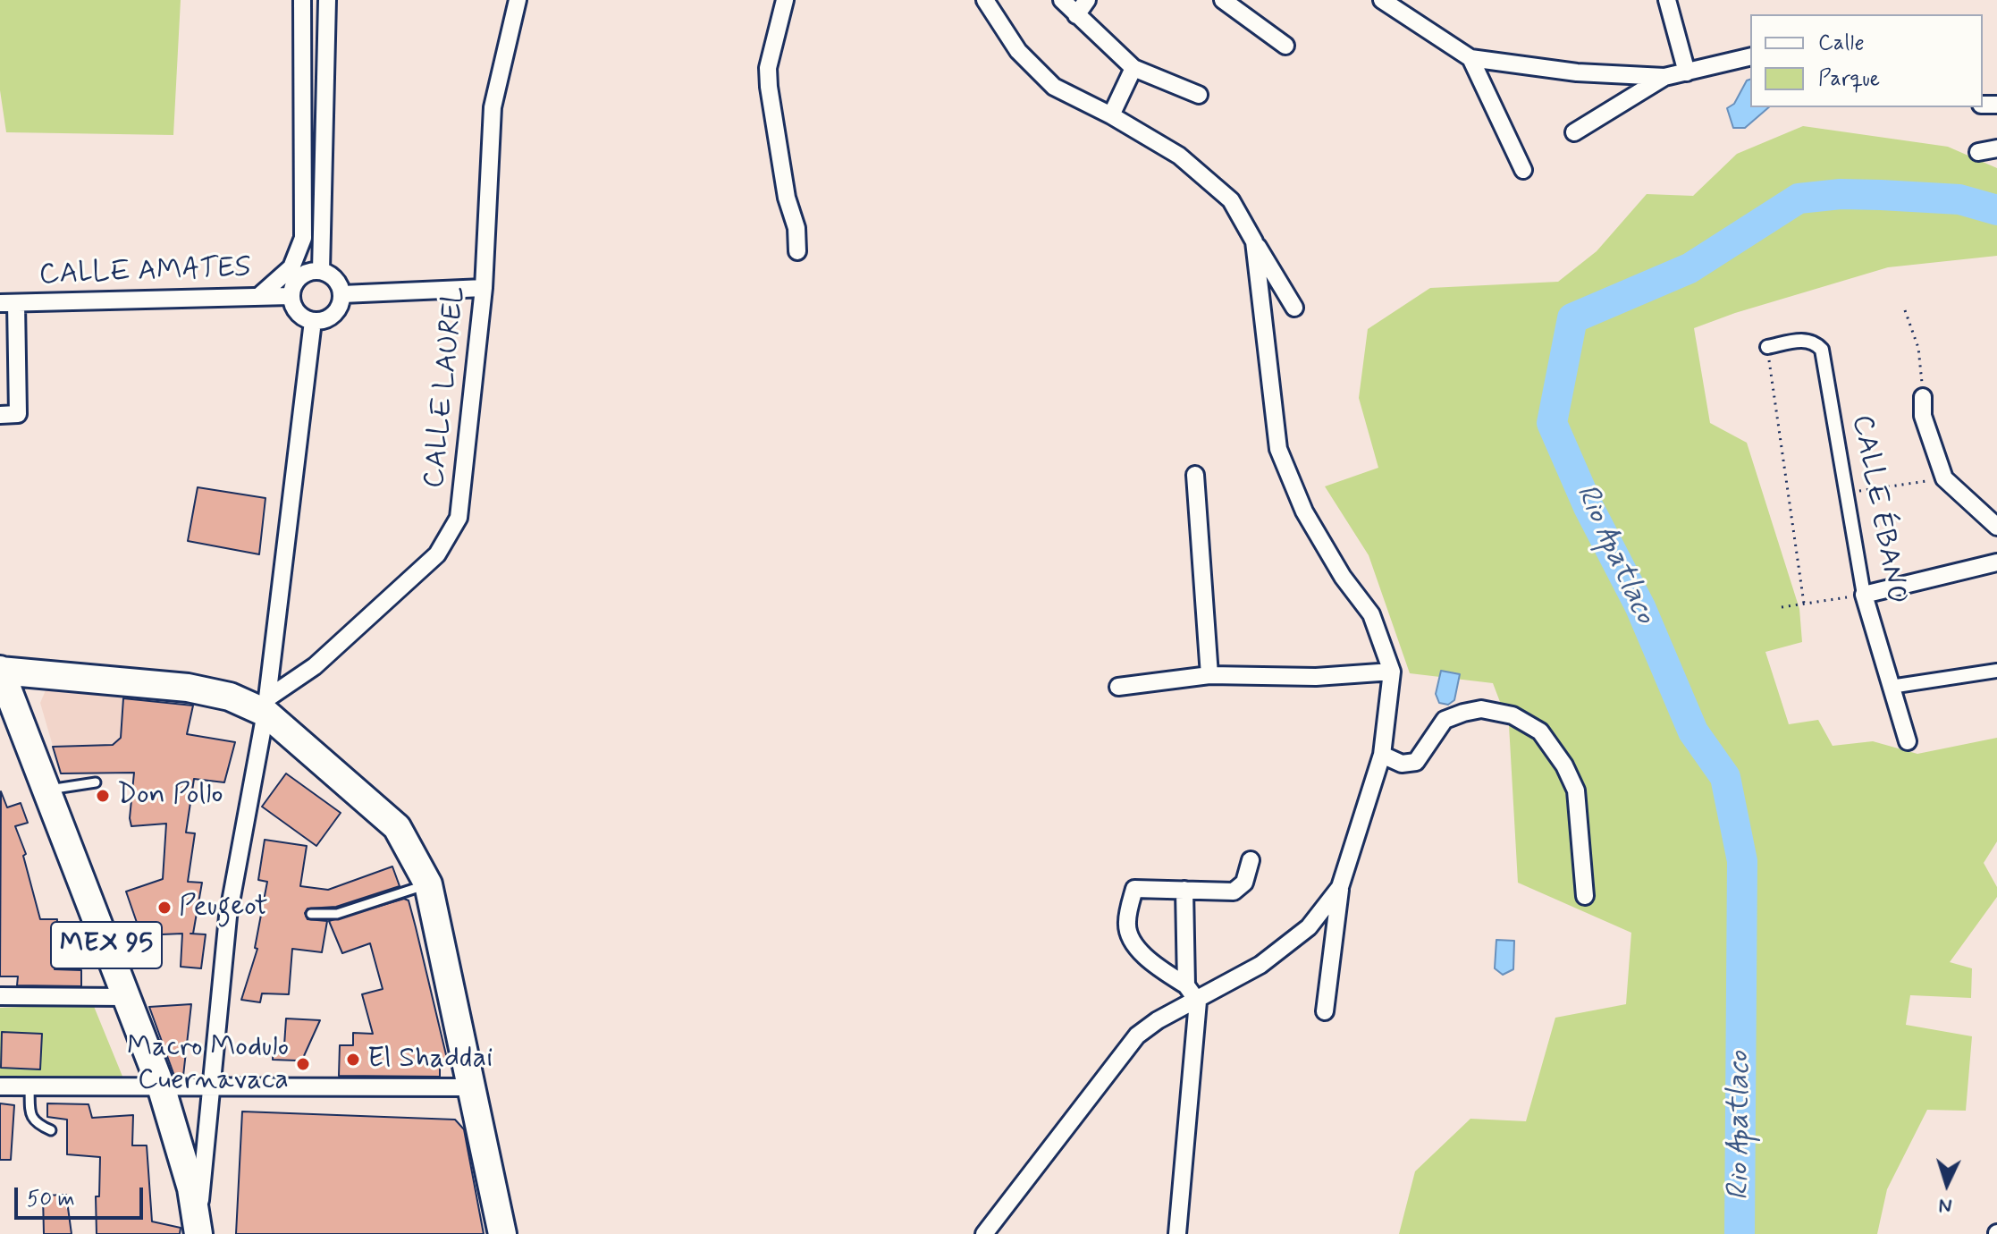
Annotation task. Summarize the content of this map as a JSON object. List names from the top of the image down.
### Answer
{
  "streets": {
    "main road": ["MEX 95"],
    "street": ["CALLE AMATES", "CALLE LAUREL", "CALLE ÉBANO"]
  },
  "water": ["Rio Apatlaco"],
  "places": [
    "Don Pollo",
    "Peugeot",
    "El Shaddai",
    "Macro Modulo Cuernavaca"
  ],
  "legend": ["Calle", "Parque"],
  "scale_bar": "50 m",
  "north": "bottom"
}
